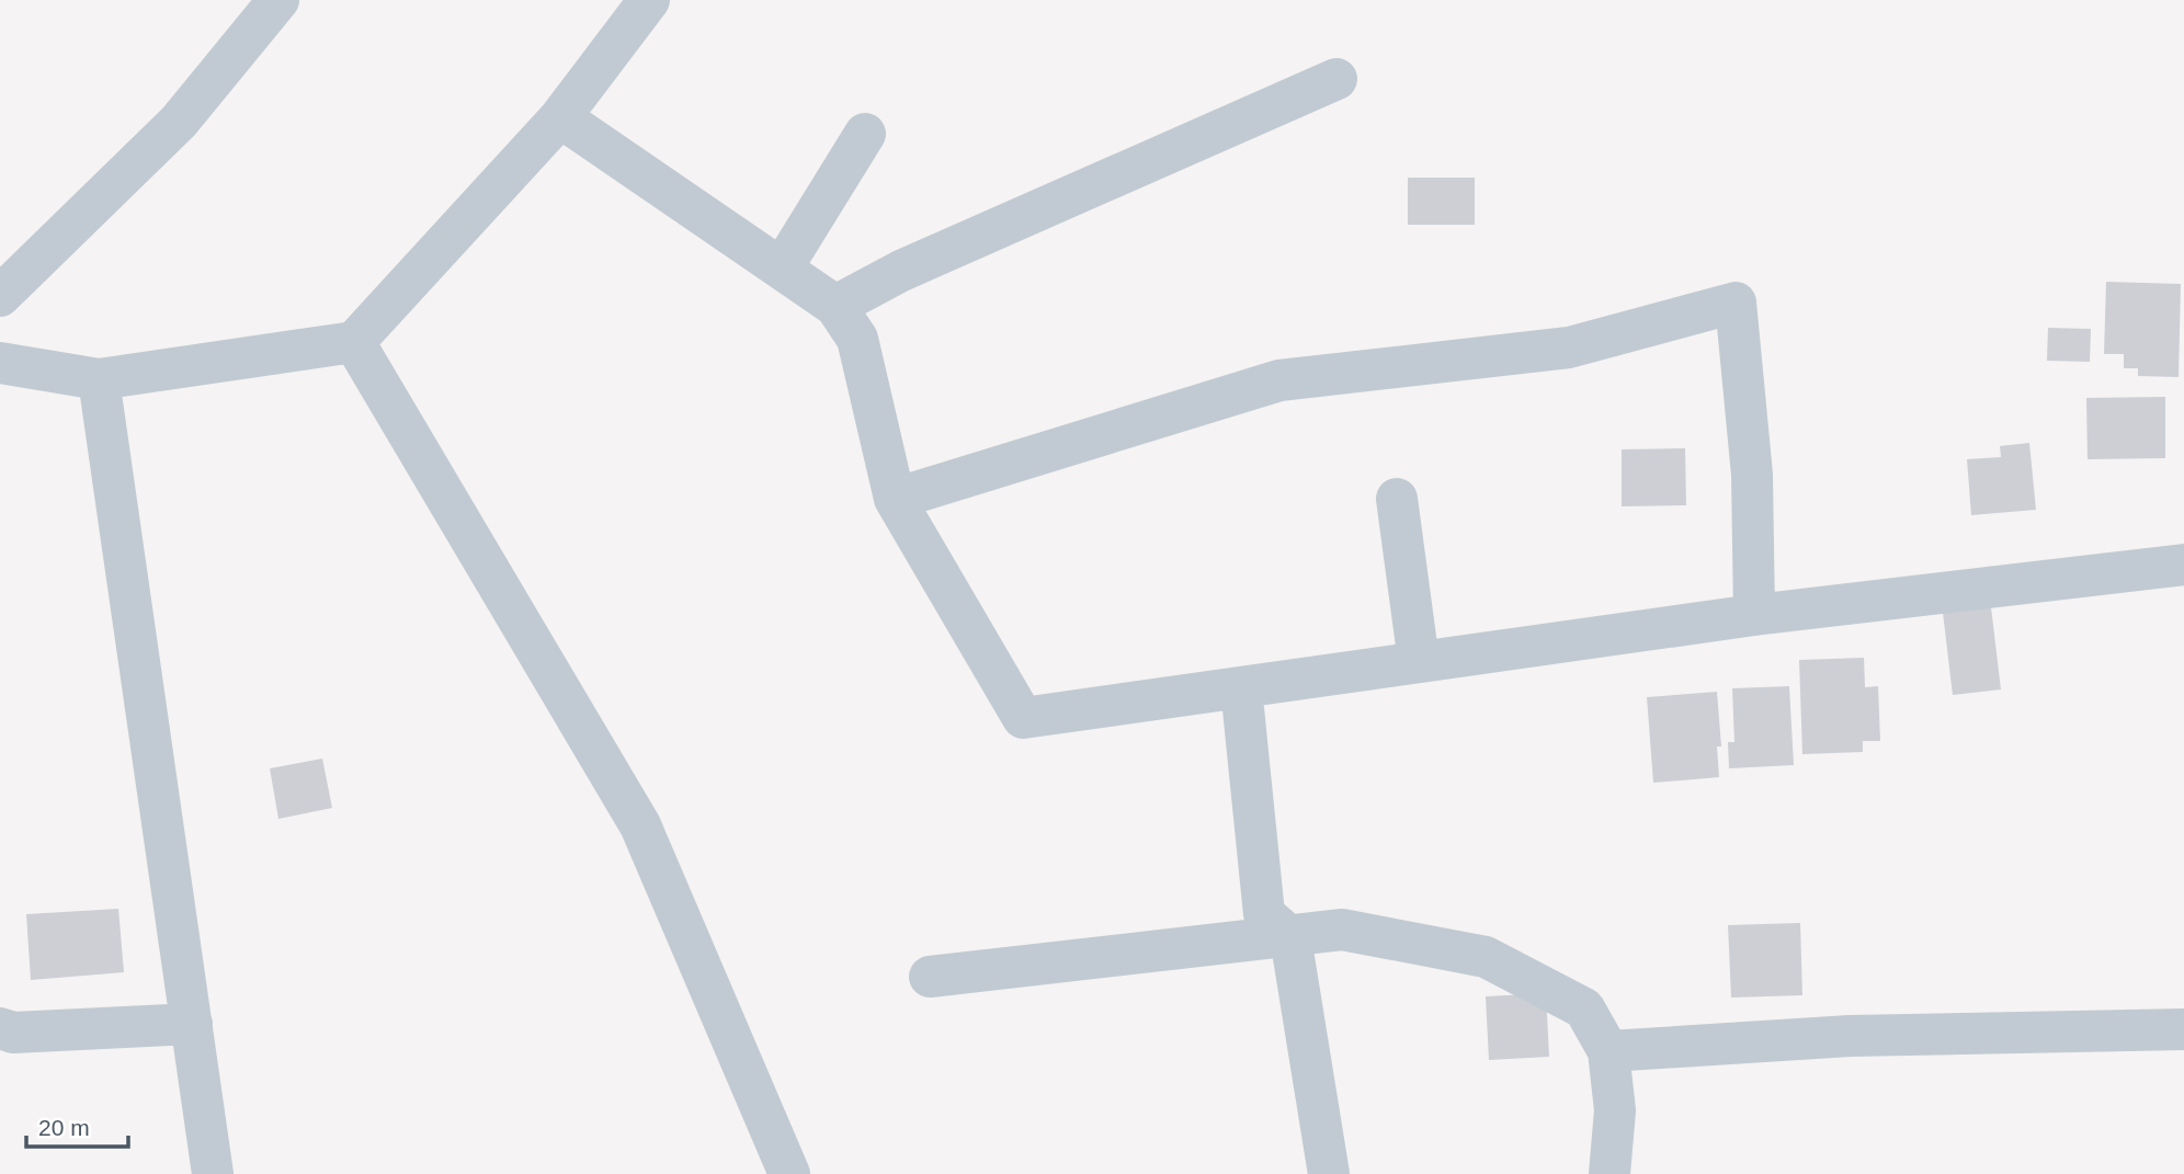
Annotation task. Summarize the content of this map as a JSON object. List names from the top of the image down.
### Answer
{
  "scale_bar": "20 m"
}
